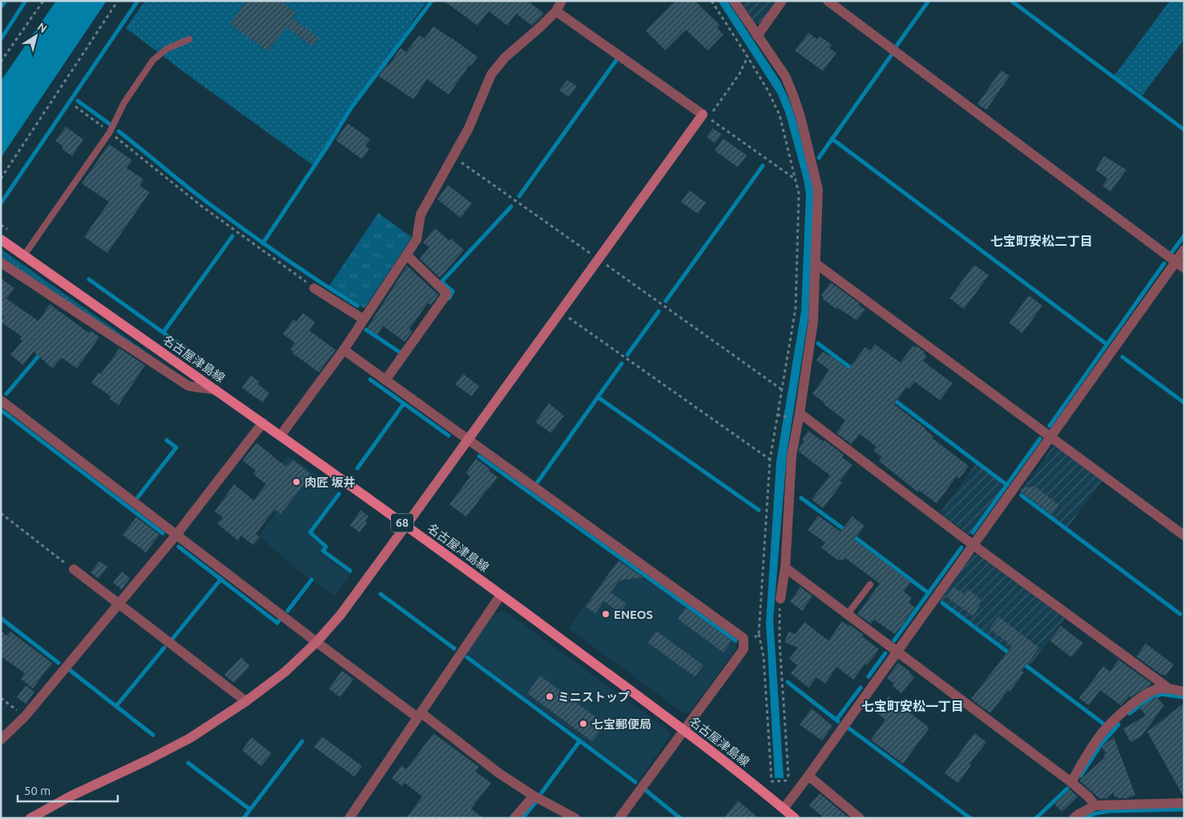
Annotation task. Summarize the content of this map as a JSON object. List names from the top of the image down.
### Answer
{
  "streets": {
    "main road": ["名古屋津島線", "68"]
  },
  "districts": ["七宝町安松二丁目", "七宝町安松一丁目"],
  "places": [
    "肉匠 坂井",
    "ENEOS",
    "ミニストップ",
    "七宝郵便局"
  ],
  "scale_bar": "50 m",
  "north": "top right"
}
